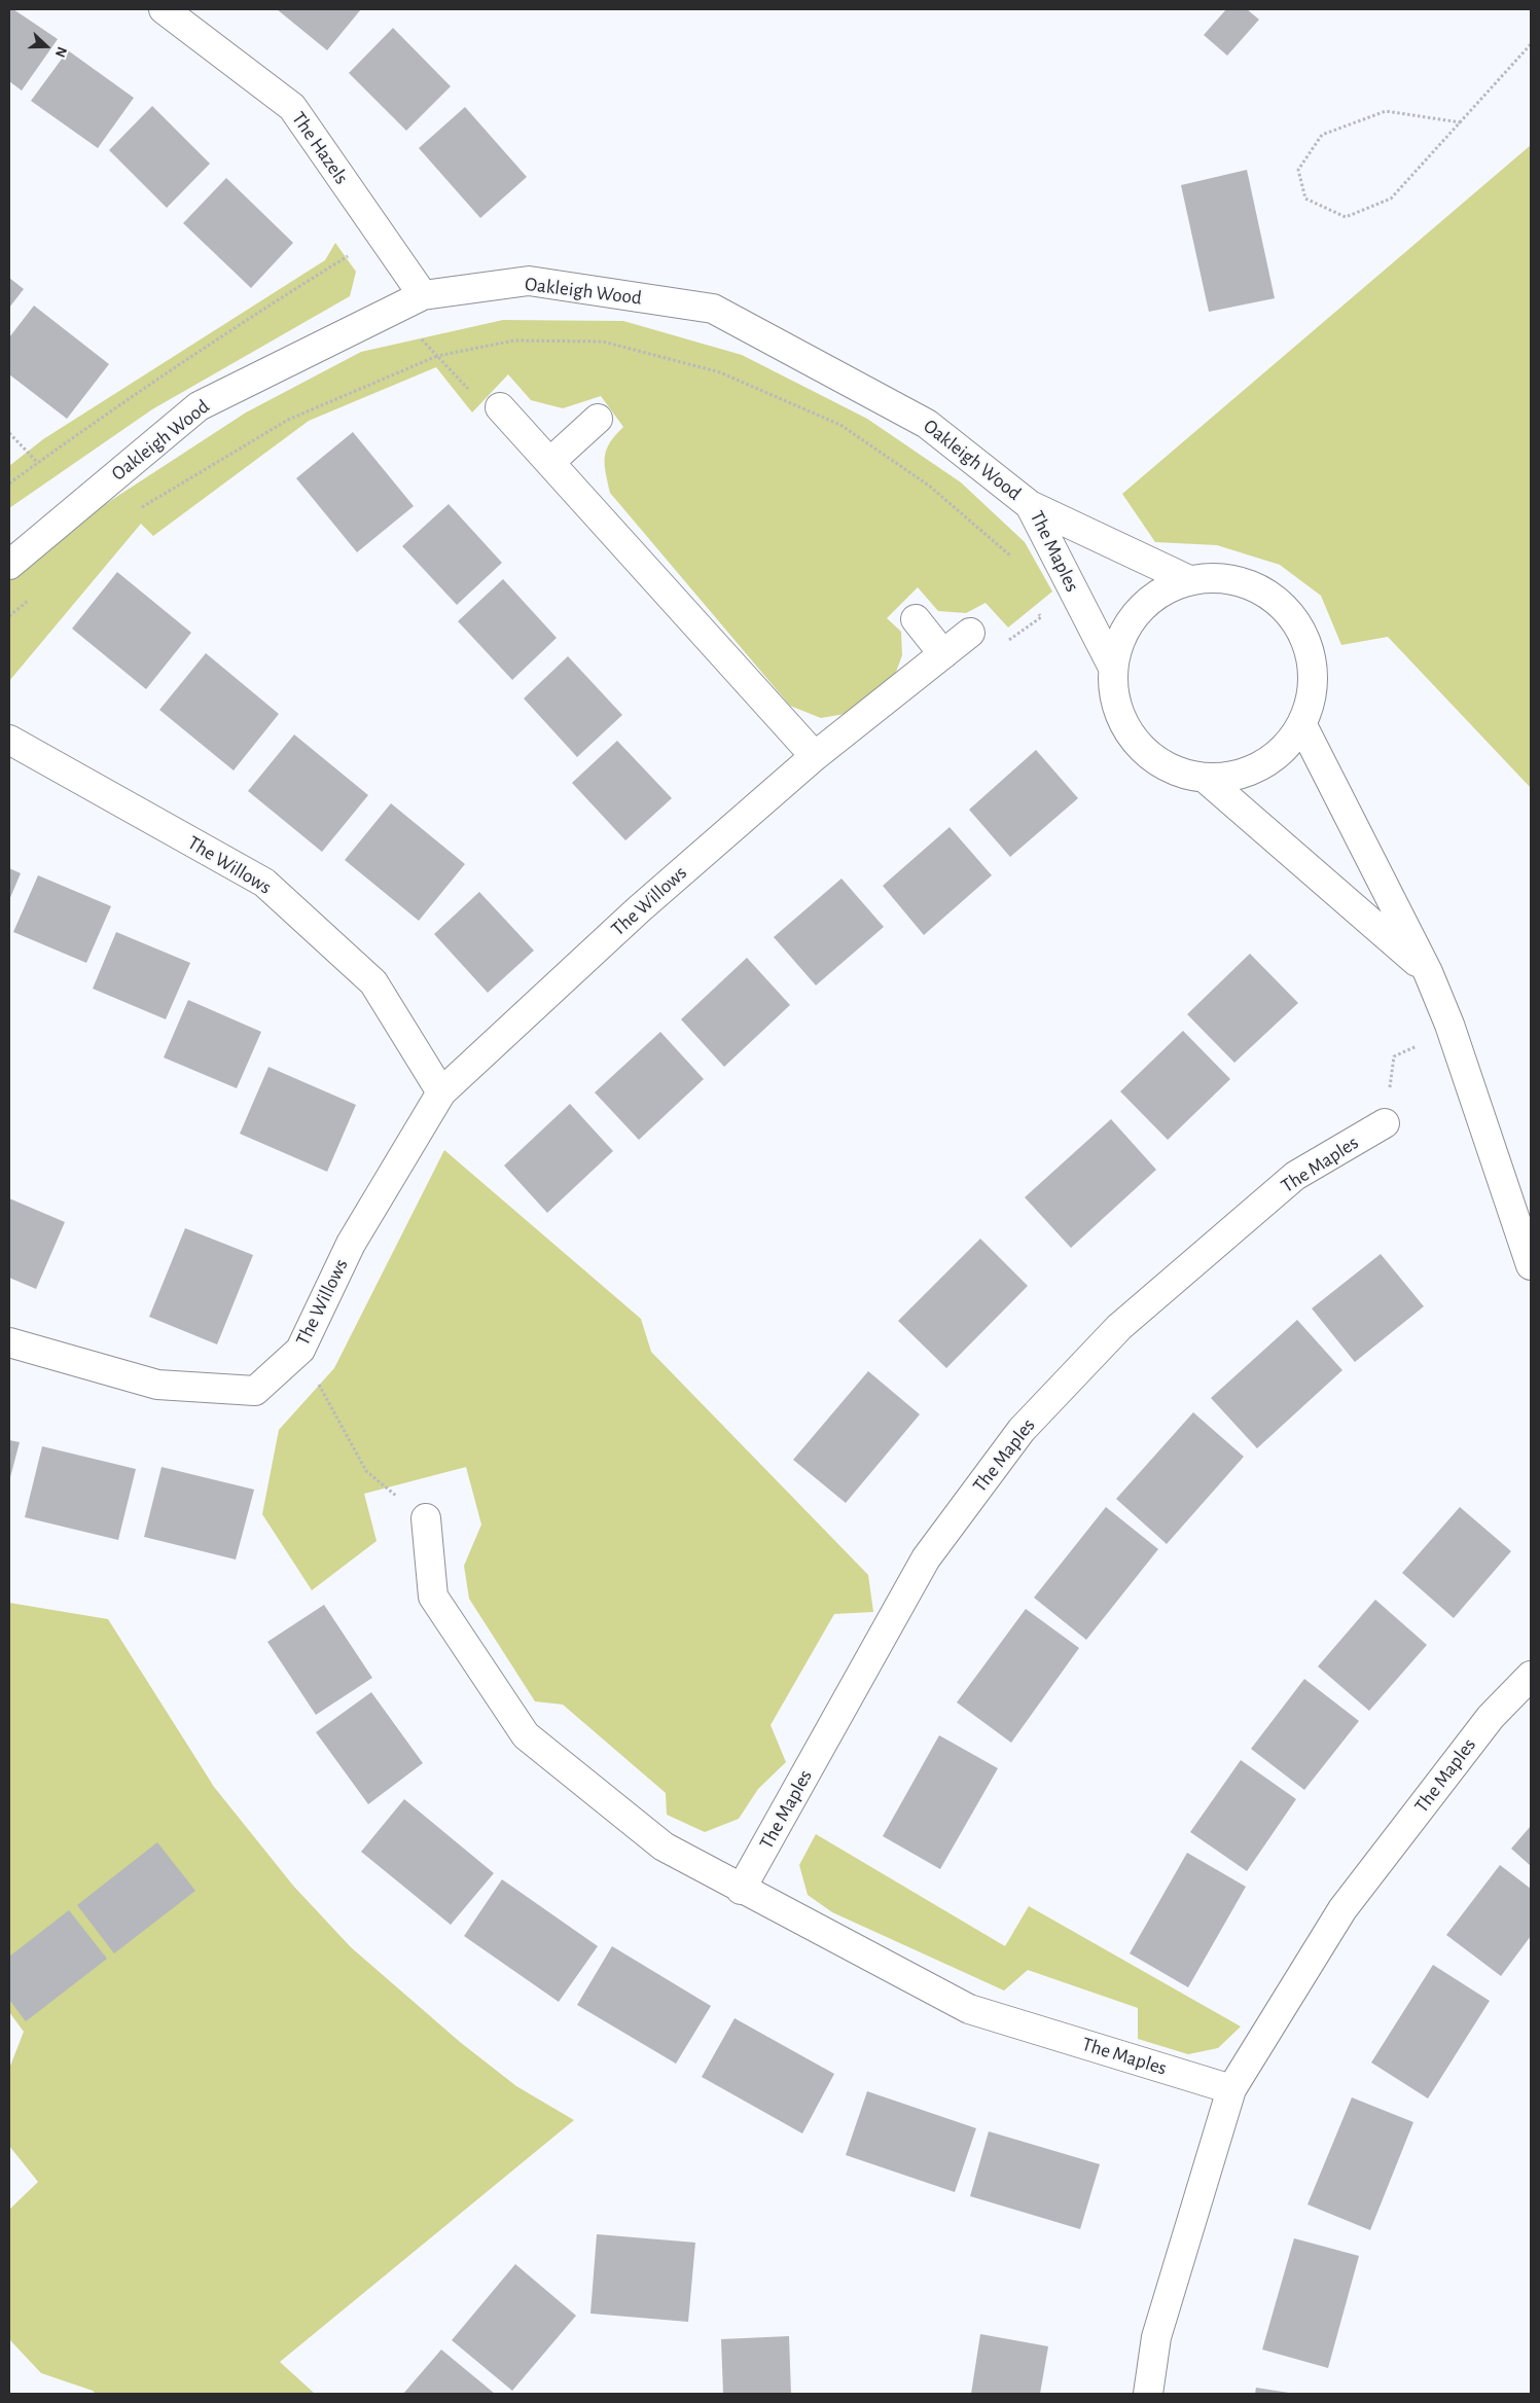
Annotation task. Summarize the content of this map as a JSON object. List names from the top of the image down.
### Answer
{
  "streets": {
    "street": [
      "The Hazels",
      "Oakleigh Wood",
      "The Maples",
      "The Willows"
    ]
  },
  "crossings": [
    ["The Hazels", "Oakleigh Wood"],
    ["Oakleigh Wood", "The Maples"]
  ],
  "north": "right"
}
